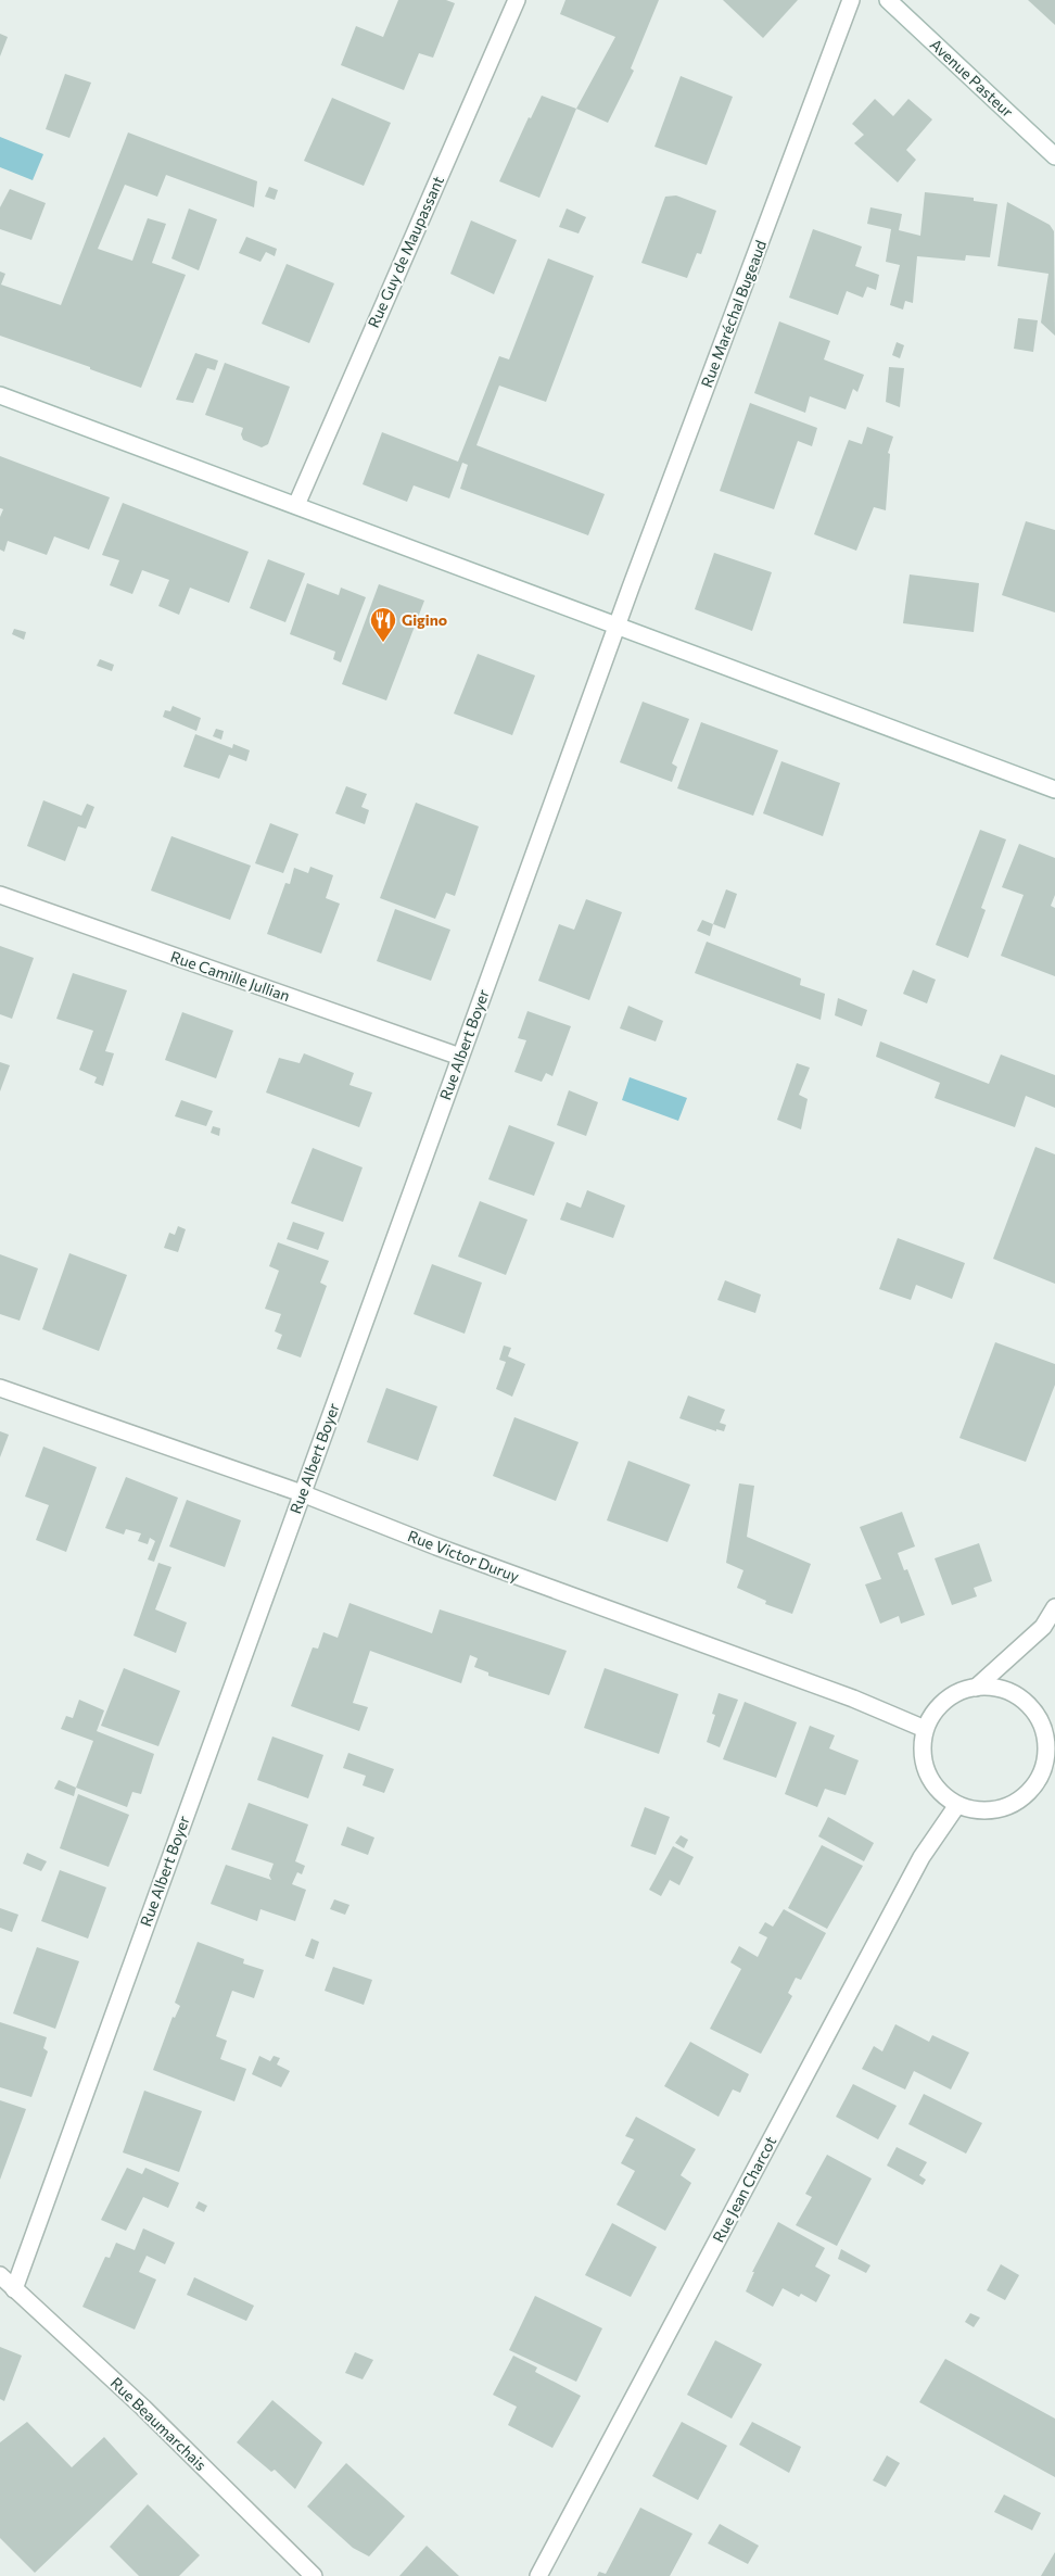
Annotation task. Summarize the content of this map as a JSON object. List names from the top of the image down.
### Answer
{
  "streets": {
    "street": [
      "Avenue Pasteur",
      "Rue Guy de Maupassant",
      "Rue Maréchal Bugeaud",
      "Rue Camille Jullian",
      "Rue Albert Boyer",
      "Rue Victor Duruy",
      "Rue Jean Charcot",
      "Rue Beaumarchais"
    ]
  },
  "crossings": [
    ["Rue Maréchal Bugeaud", "Rue Albert Boyer"],
    ["Rue Camille Jullian", "Rue Albert Boyer"],
    ["Rue Albert Boyer", "Rue Victor Duruy"],
    ["Rue Albert Boyer", "Rue Beaumarchais"],
    ["Rue Victor Duruy", "Rue Jean Charcot"]
  ],
  "places": {
    "restaurant": ["Gigino"]
  }
}
